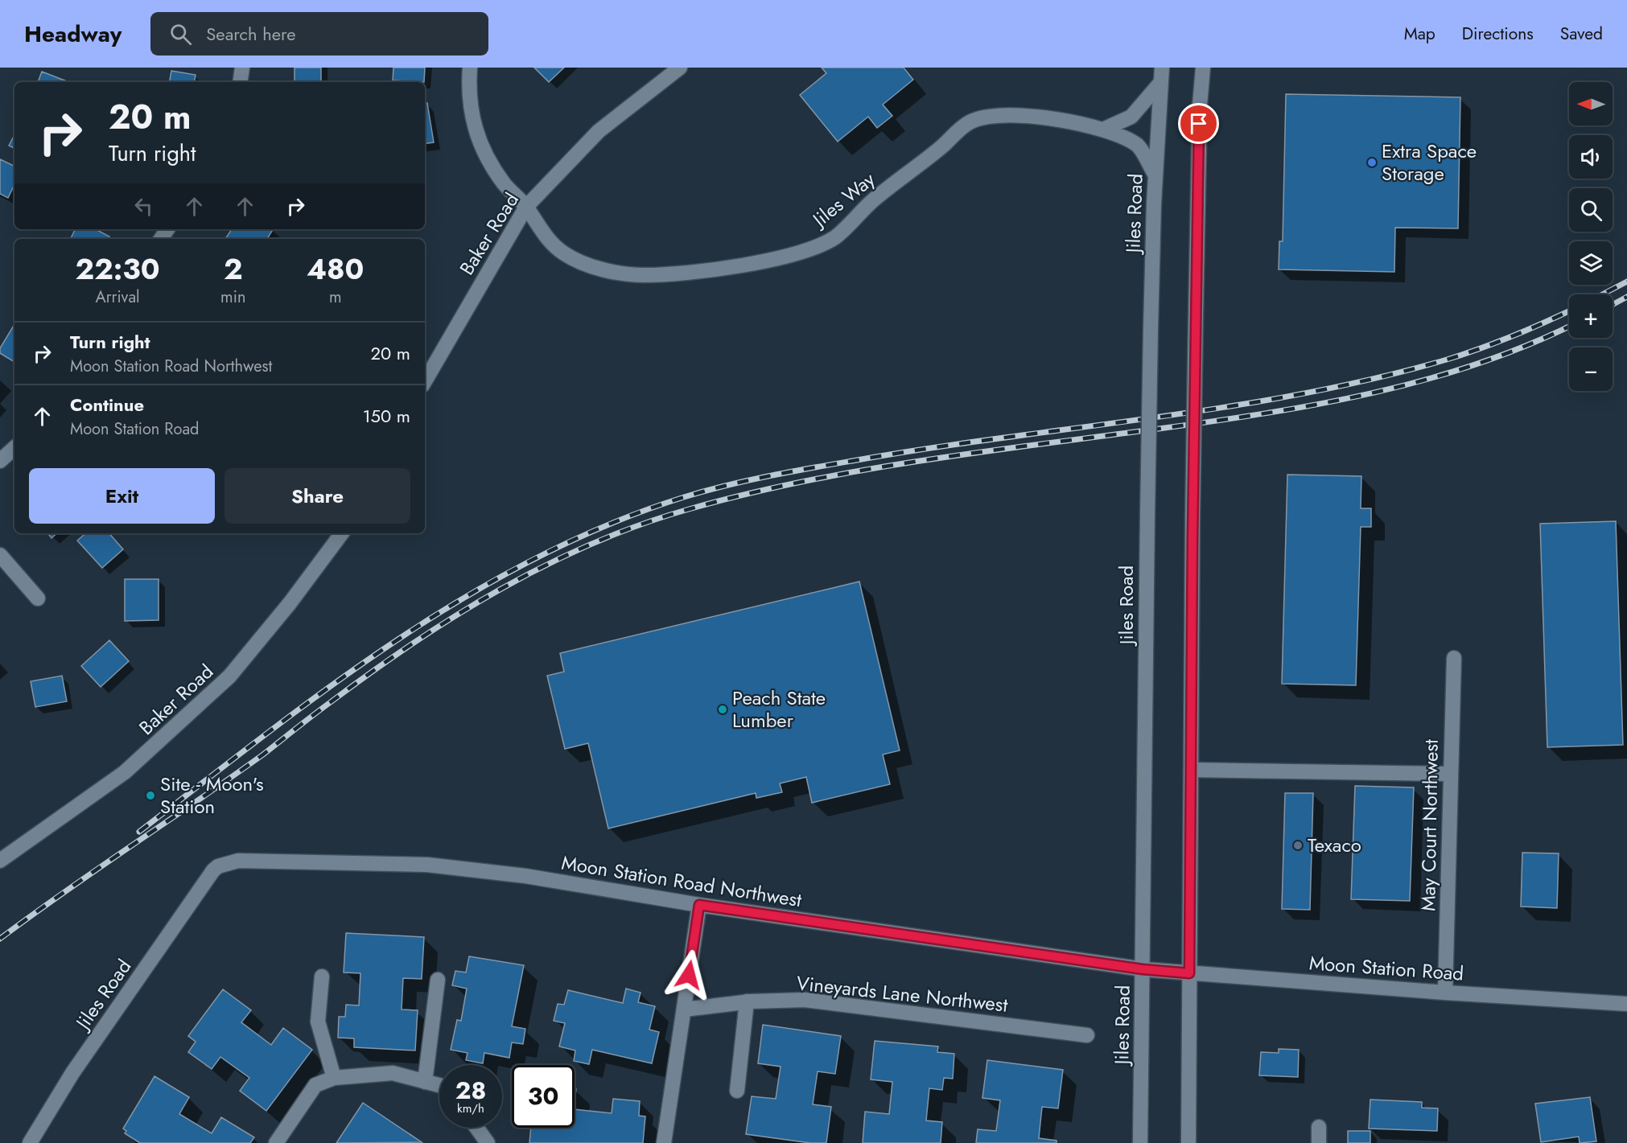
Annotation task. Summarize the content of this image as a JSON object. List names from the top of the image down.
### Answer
{
  "streets": {
    "street": [
      "Jiles Way",
      "Jiles Road",
      "Baker Road",
      "May Court Northwest",
      "Moon Station Road Northwest",
      "Moon Station Road",
      "Vineyards Lane Northwest"
    ]
  },
  "crossings": [
    ["Jiles Way", "Jiles Road"],
    ["Jiles Way", "Baker Road"],
    ["Jiles Road", "Moon Station Road Northwest"],
    ["Jiles Road", "Moon Station Road"],
    ["May Court Northwest", "Moon Station Road"],
    ["Moon Station Road Northwest", "Moon Station Road"]
  ],
  "places": [
    "Extra Space Storage",
    "Peach State Lumber",
    "Site - Moon's Station",
    "Texaco"
  ],
  "north": "left",
  "page": {
    "header": "Headway",
    "search": "Search here",
    "nav": ["Map", "Directions", "Saved"],
    "map_buttons": ["+", "−"],
    "turn": ["20 m", "Turn right"],
    "eta": [
      "22:30",
      "Arrival",
      "2",
      "min",
      "480",
      "m"
    ],
    "list": [
      {
        "name": "Turn right",
        "note": "Moon Station Road Northwest",
        "value": "20 m"
      },
      {
        "name": "Continue",
        "note": "Moon Station Road",
        "value": "150 m"
      }
    ],
    "buttons": ["Exit", "Share"],
    "speed": "28 km/h",
    "limit": "30"
  }
}
